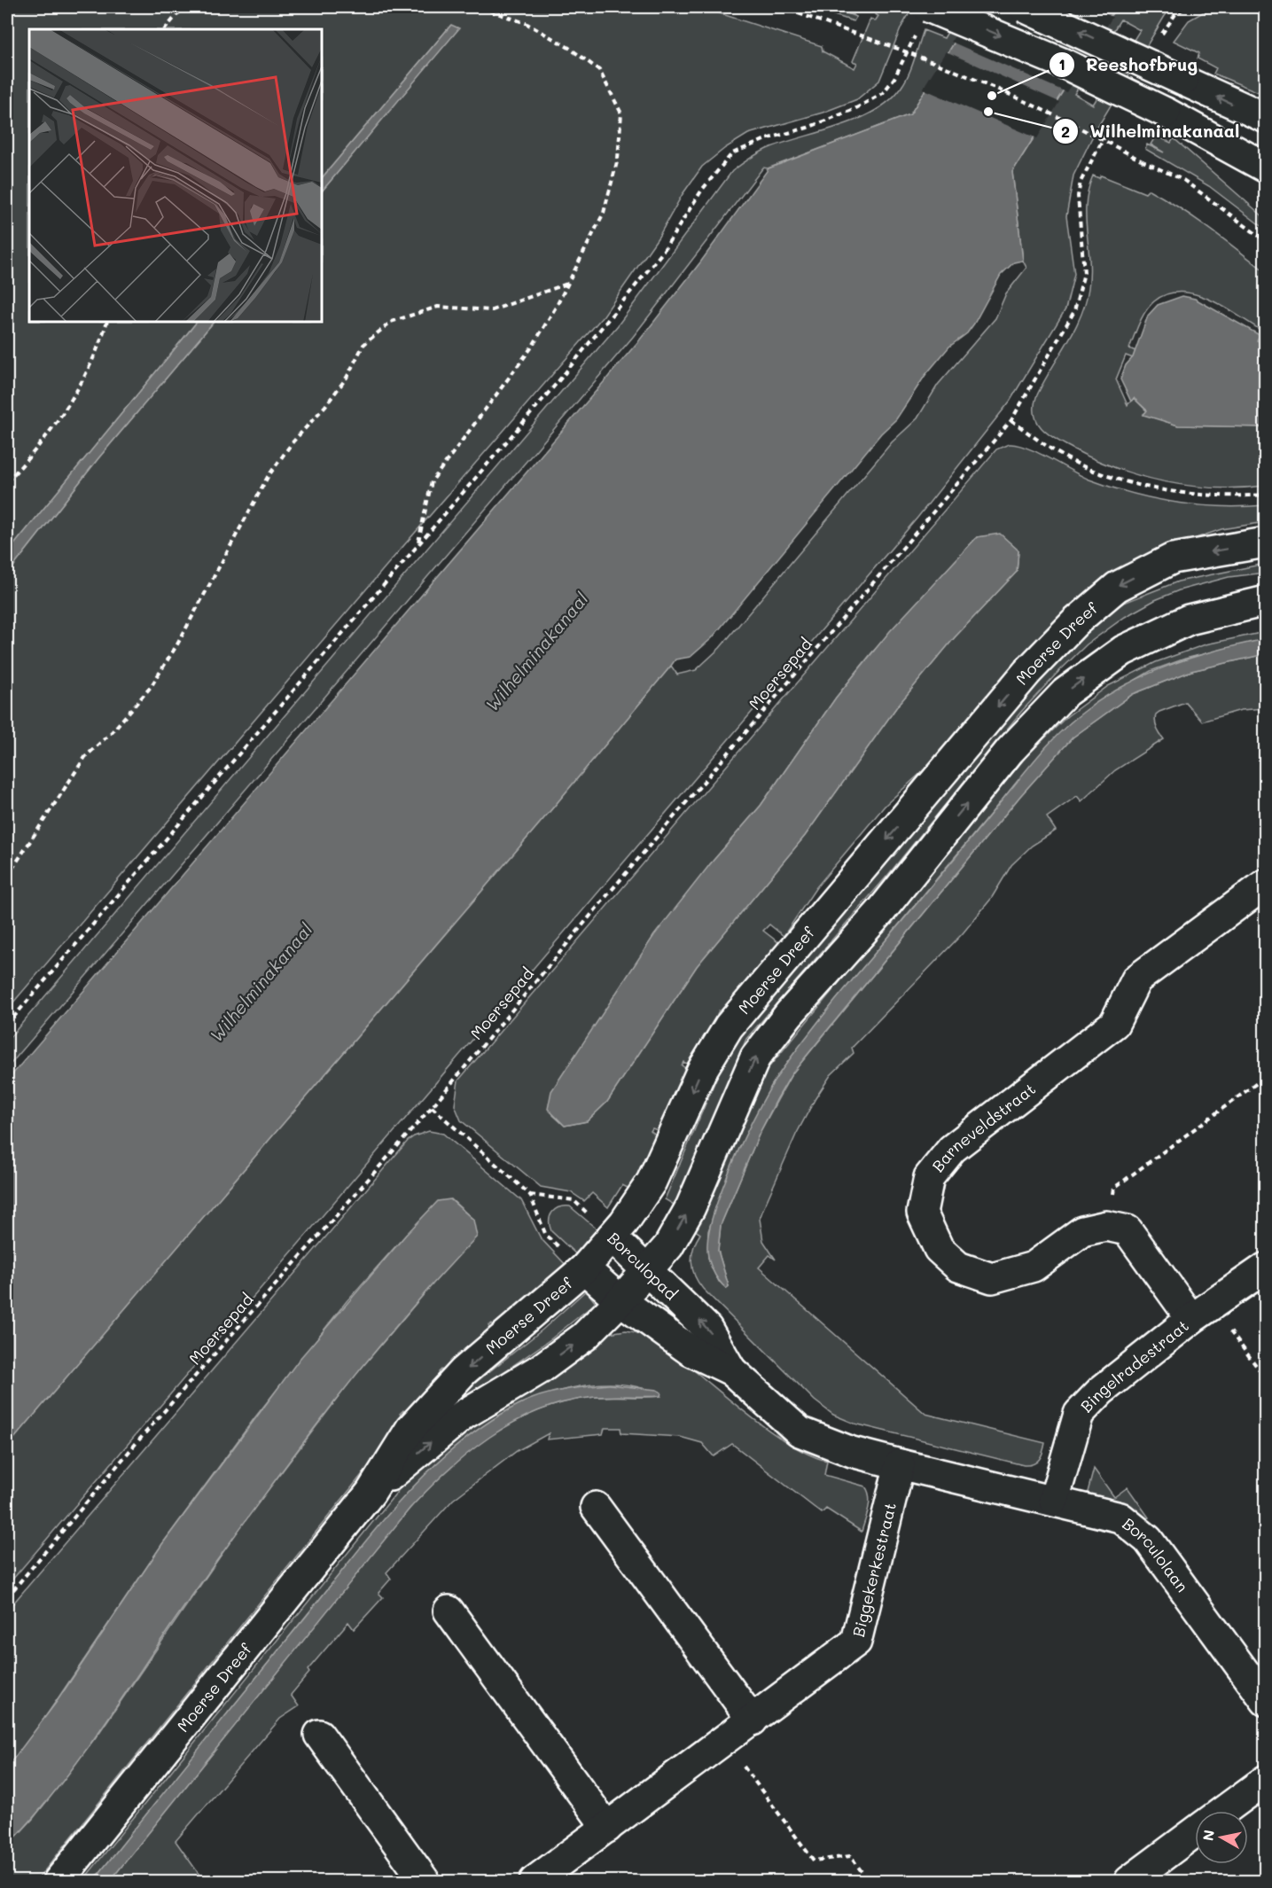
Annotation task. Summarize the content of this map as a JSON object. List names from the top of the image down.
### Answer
{
  "streets": {
    "street": [
      "Moerse Dreef",
      "Barneveldstraat",
      "Borculopad",
      "Bingelradestraat",
      "Borculolaan",
      "Biggekerkestraat"
    ],
    "path": ["Moersepad"]
  },
  "crossings": [
    ["Moerse Dreef", "Borculopad"],
    ["Borculopad", "Borculolaan"],
    ["Borculopad", "Biggekerkestraat"],
    ["Bingelradestraat", "Borculolaan"],
    ["Borculolaan", "Biggekerkestraat"]
  ],
  "water": ["Wilhelminakanaal"],
  "places": ["Reeshofbrug", "Wilhelminakanaal"],
  "north": "left"
}
